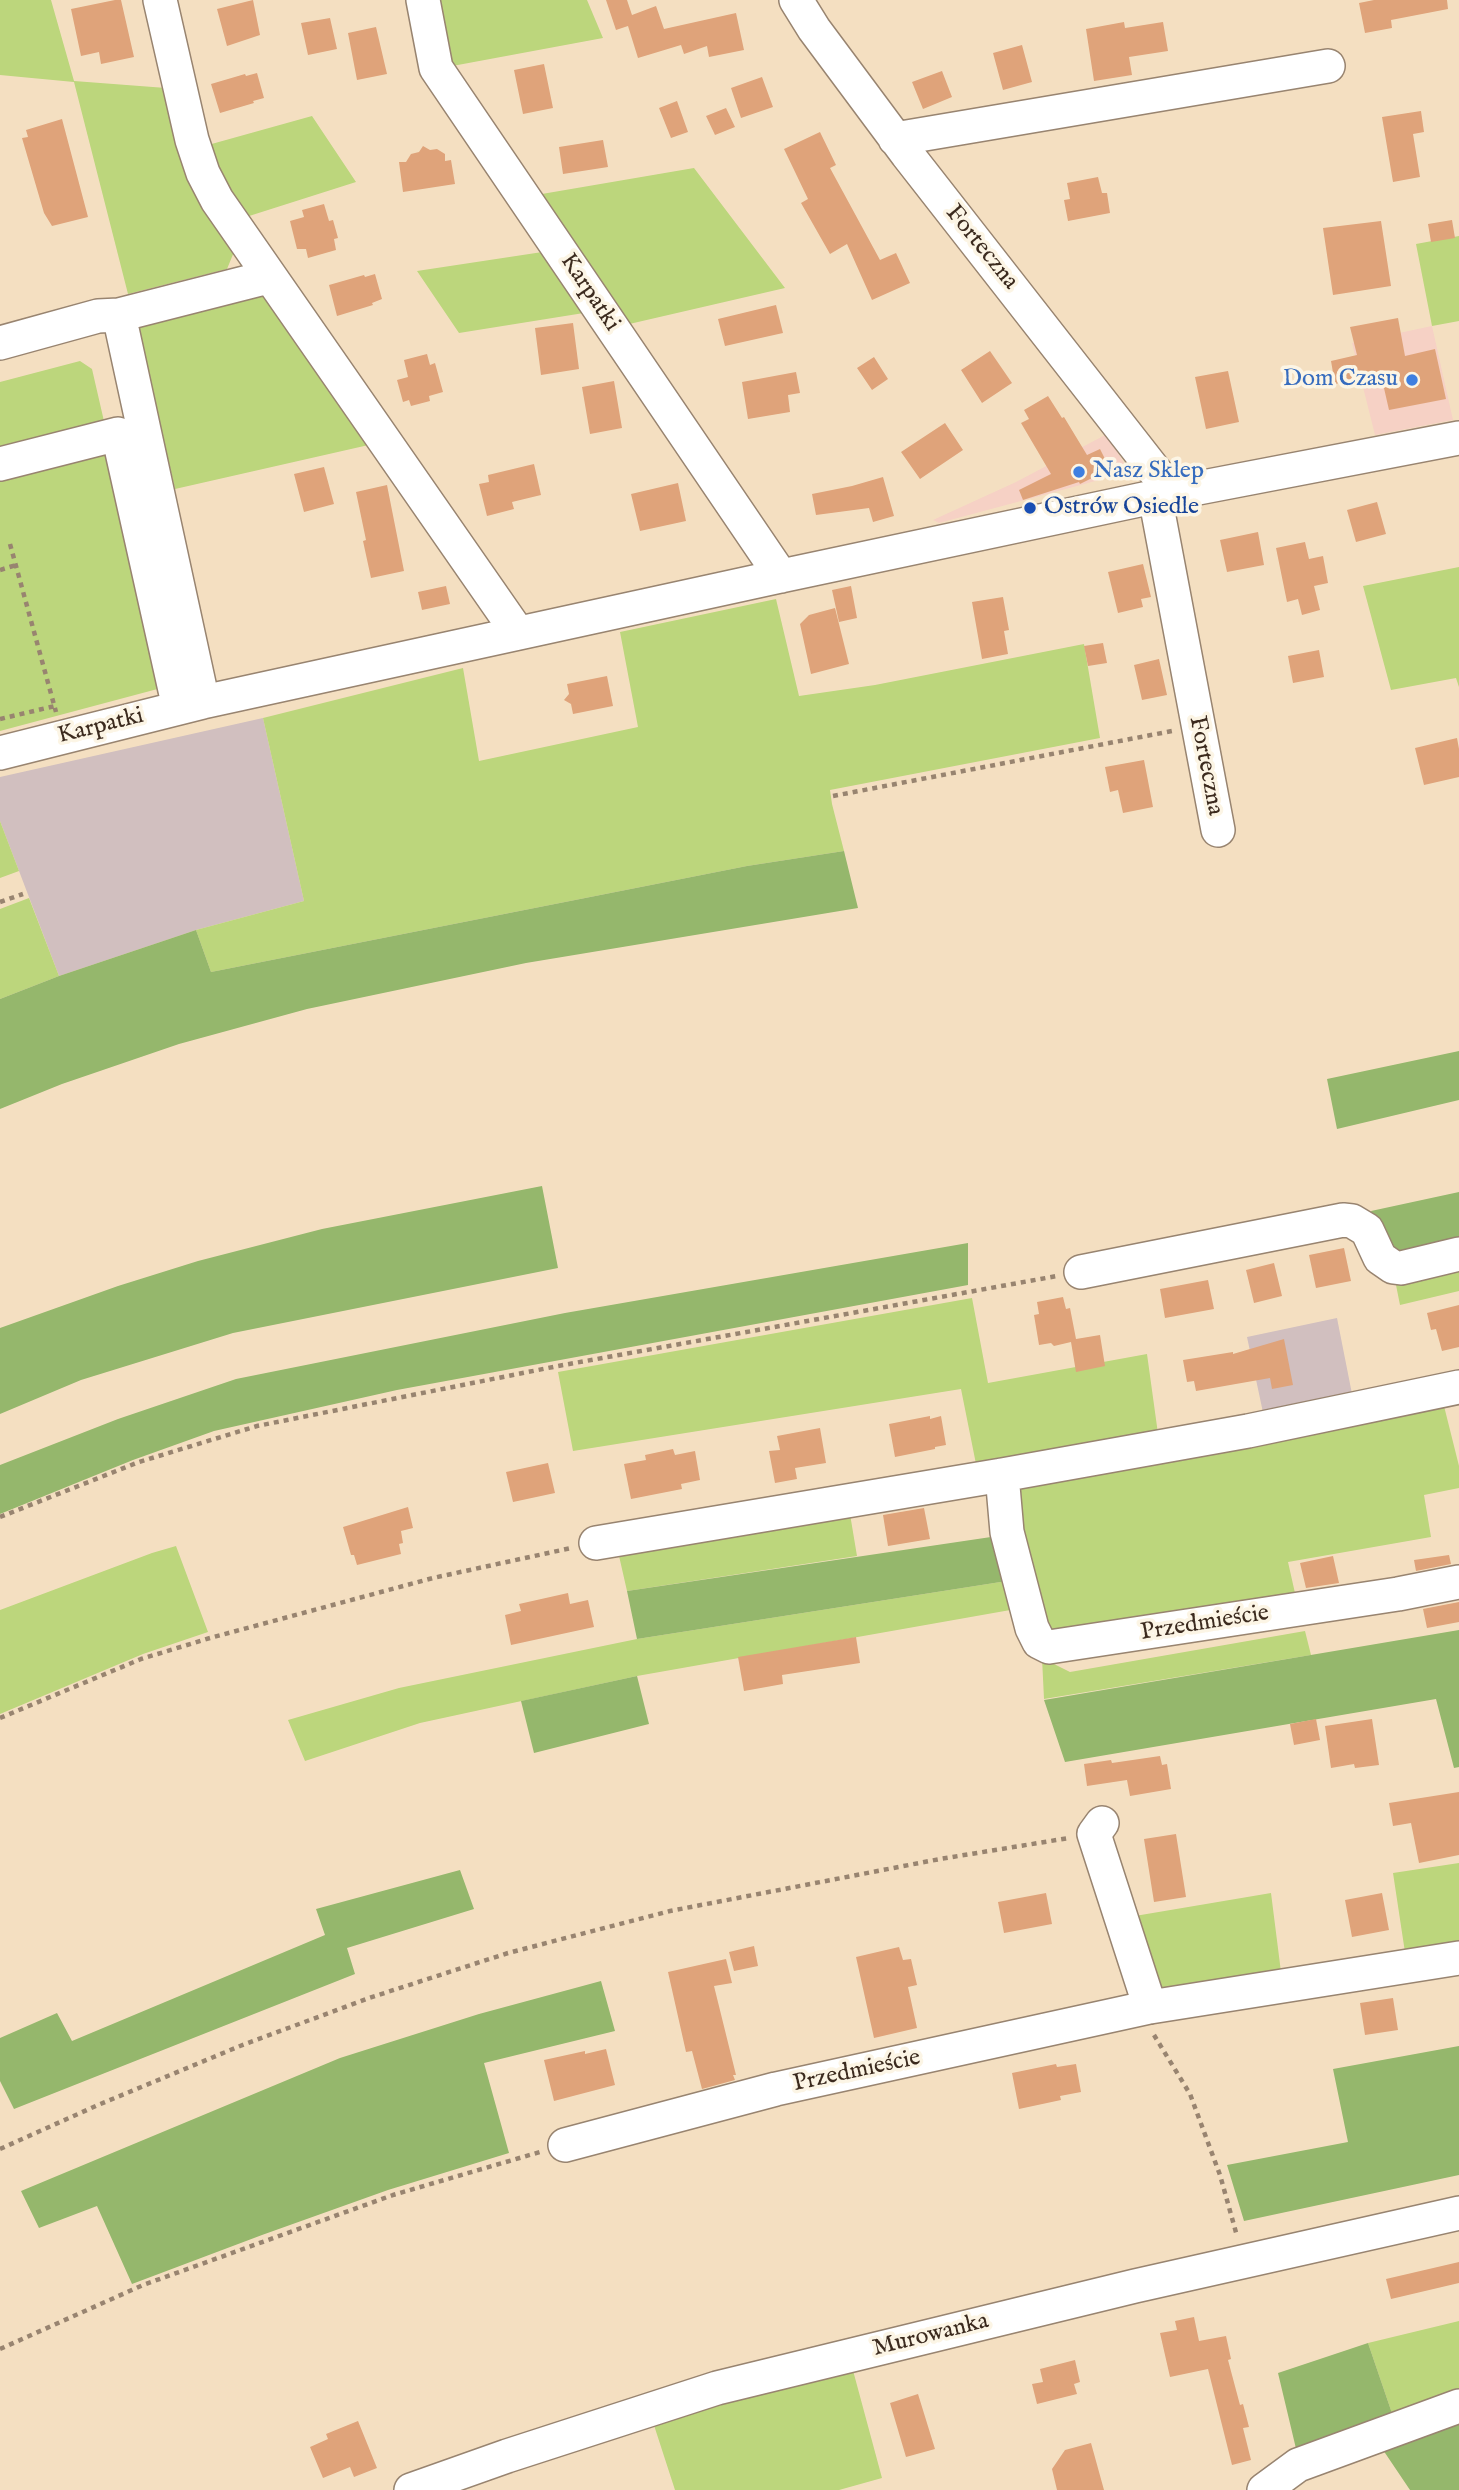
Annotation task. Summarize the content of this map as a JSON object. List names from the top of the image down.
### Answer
{
  "streets": {
    "street": [
      "Forteczna",
      "Karpatki",
      "Przedmieście",
      "Murowanka"
    ]
  },
  "crossings": [
    ["Forteczna", "Karpatki"]
  ],
  "places": ["Dom Czasu", "Nasz Sklep", "Ostrów Osiedle"]
}
